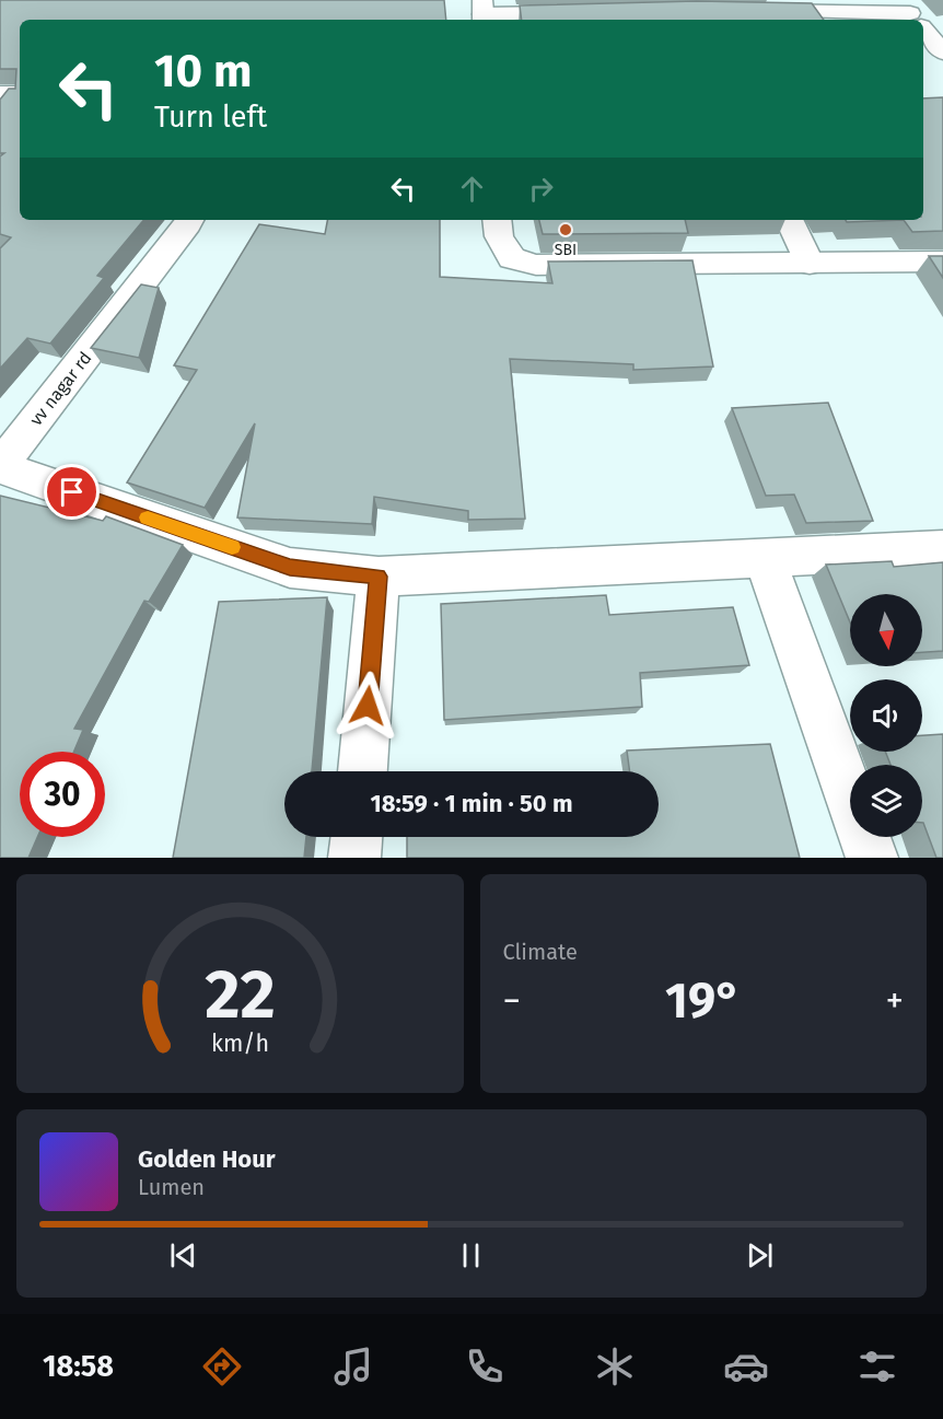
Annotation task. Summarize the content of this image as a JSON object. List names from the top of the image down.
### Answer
{
  "streets": {
    "street": ["vv nagar rd"]
  },
  "places": ["SBI"],
  "north": "bottom",
  "page": {
    "turn": ["10 m", "Turn left"],
    "limit": "30",
    "trip": "18:59 · 1 min · 50 m",
    "tile": "Climate",
    "heat": ["−", "19°", "+"],
    "song": ["Golden Hour", "Lumen"],
    "tabs": "18:58",
    "gauge": ["22", "km/h"]
  }
}
